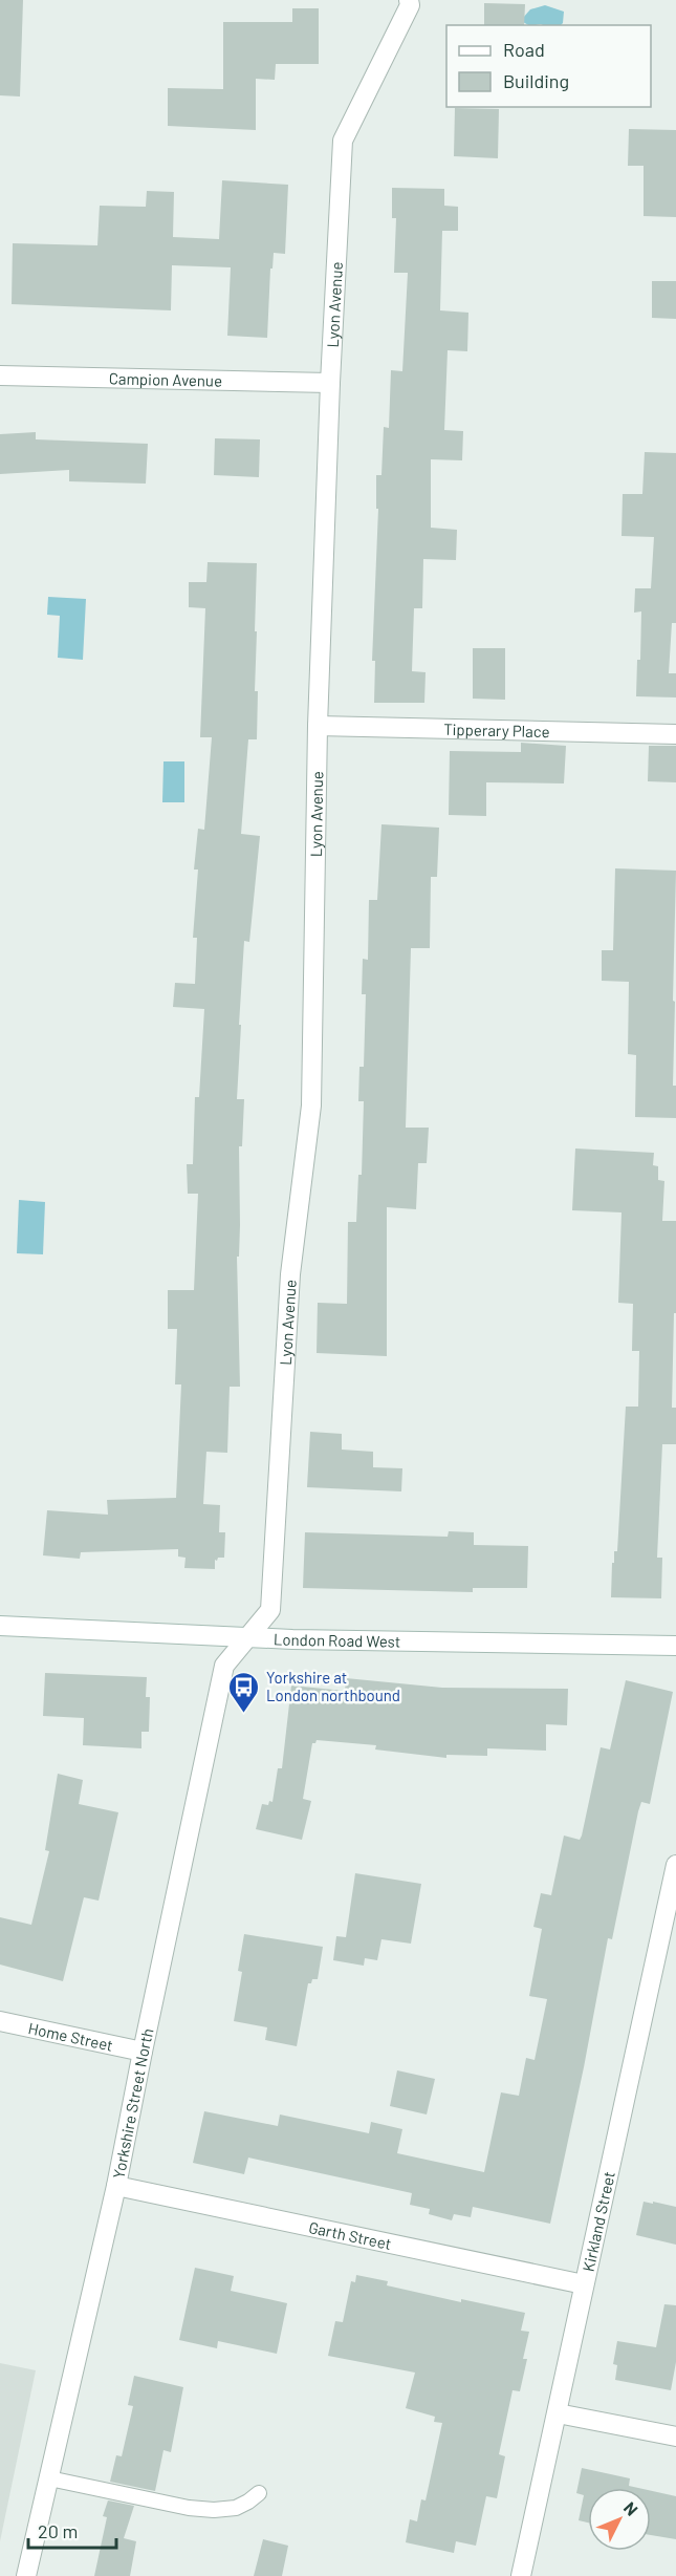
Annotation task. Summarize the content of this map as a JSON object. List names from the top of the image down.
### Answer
{
  "streets": {
    "street": [
      "Lyon Avenue",
      "Campion Avenue",
      "Tipperary Place",
      "London Road West",
      "Home Street",
      "Yorkshire Street North",
      "Kirkland Street",
      "Garth Street"
    ]
  },
  "crossings": [
    ["Lyon Avenue", "Campion Avenue"],
    ["Lyon Avenue", "Tipperary Place"],
    ["Lyon Avenue", "London Road West"],
    ["Lyon Avenue", "Yorkshire Street North"],
    ["London Road West", "Yorkshire Street North"],
    ["Home Street", "Yorkshire Street North"],
    ["Yorkshire Street North", "Garth Street"],
    ["Kirkland Street", "Garth Street"]
  ],
  "places": {
    "bus stop": ["Yorkshire at London northbound"]
  },
  "legend": ["Road", "Building"],
  "scale_bar": "20 m",
  "north": "top right"
}
